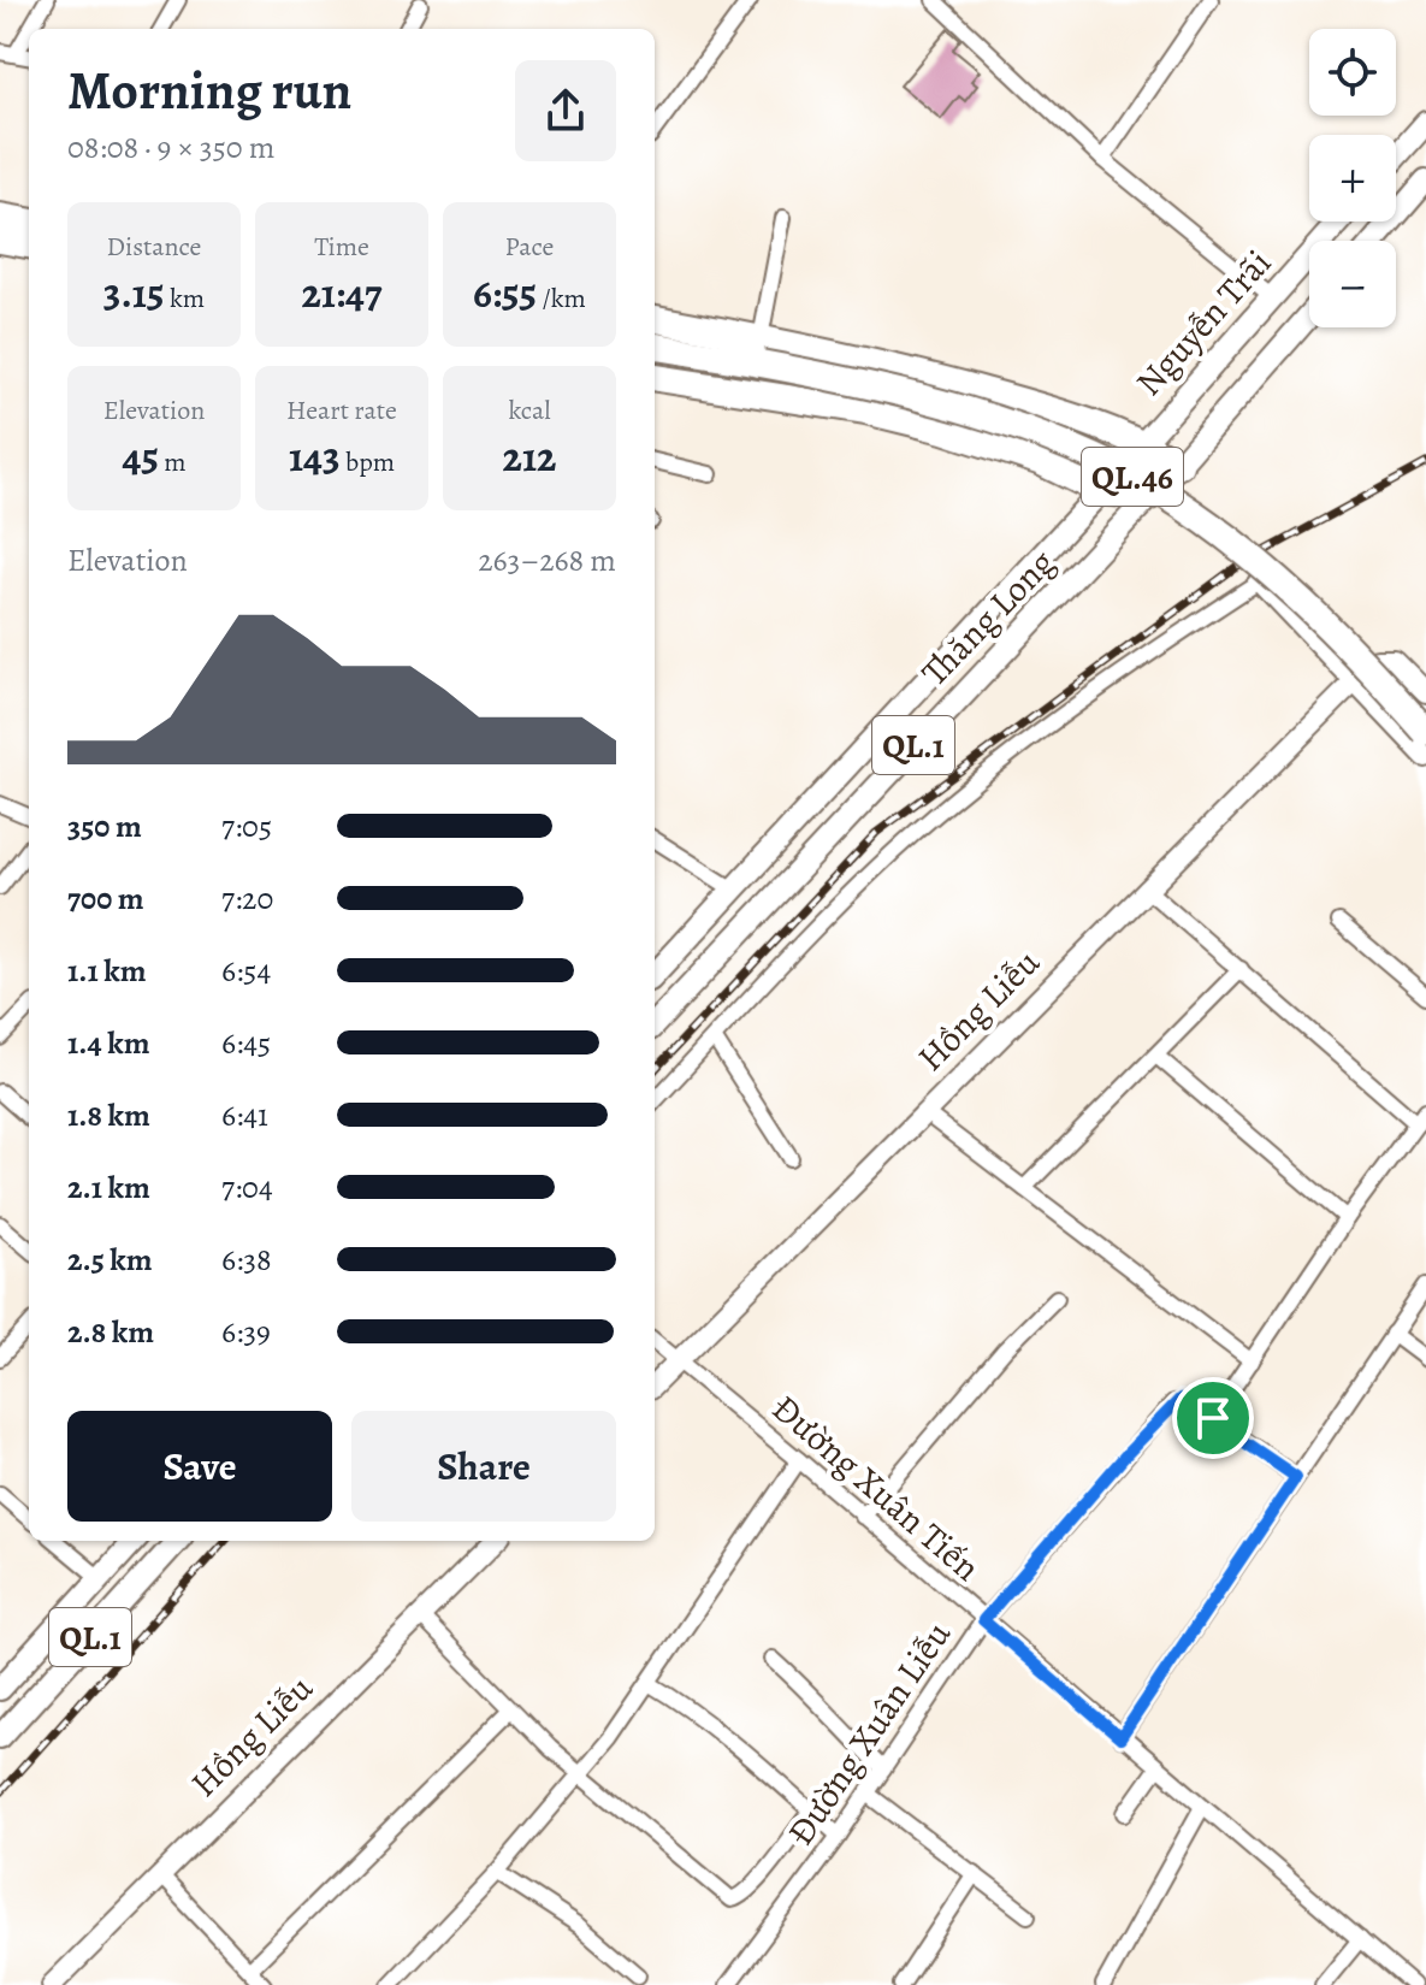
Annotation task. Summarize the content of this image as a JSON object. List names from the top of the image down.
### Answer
{
  "streets": {
    "highway": ["QL.46"],
    "main road": ["Nguyễn Trãi", "Thăng Long", "QL.1"],
    "street": ["Hồng Liễu", "Đường Xuân Tiến", "Đường Xuân Liễu"]
  },
  "crossings": [
    ["Nguyễn Trãi", "Thăng Long"],
    ["Hồng Liễu", "Đường Xuân Tiến"],
    ["Đường Xuân Tiến", "Đường Xuân Liễu"]
  ],
  "page": {
    "map_buttons": ["+", "−"],
    "heading": ["Morning run", "08:08 · 9 × 350 m"],
    "stats": [
      ["Distance", "3.15 km"],
      ["Time", "21:47"],
      ["Pace", "6:55 /km"],
      ["Elevation", "45 m"],
      ["Heart rate", "143 bpm"],
      ["kcal", "212"]
    ],
    "chart": ["Elevation", "263–268 m"],
    "list": [
      {
        "name": "350 m",
        "note": "7:05"
      },
      {
        "name": "700 m",
        "note": "7:20"
      },
      {
        "name": "1.1 km",
        "note": "6:54"
      },
      {
        "name": "1.4 km",
        "note": "6:45"
      },
      {
        "name": "1.8 km",
        "note": "6:41"
      },
      {
        "name": "2.1 km",
        "note": "7:04"
      },
      {
        "name": "2.5 km",
        "note": "6:38"
      },
      {
        "name": "2.8 km",
        "note": "6:39"
      }
    ],
    "buttons": ["Save", "Share"]
  }
}
